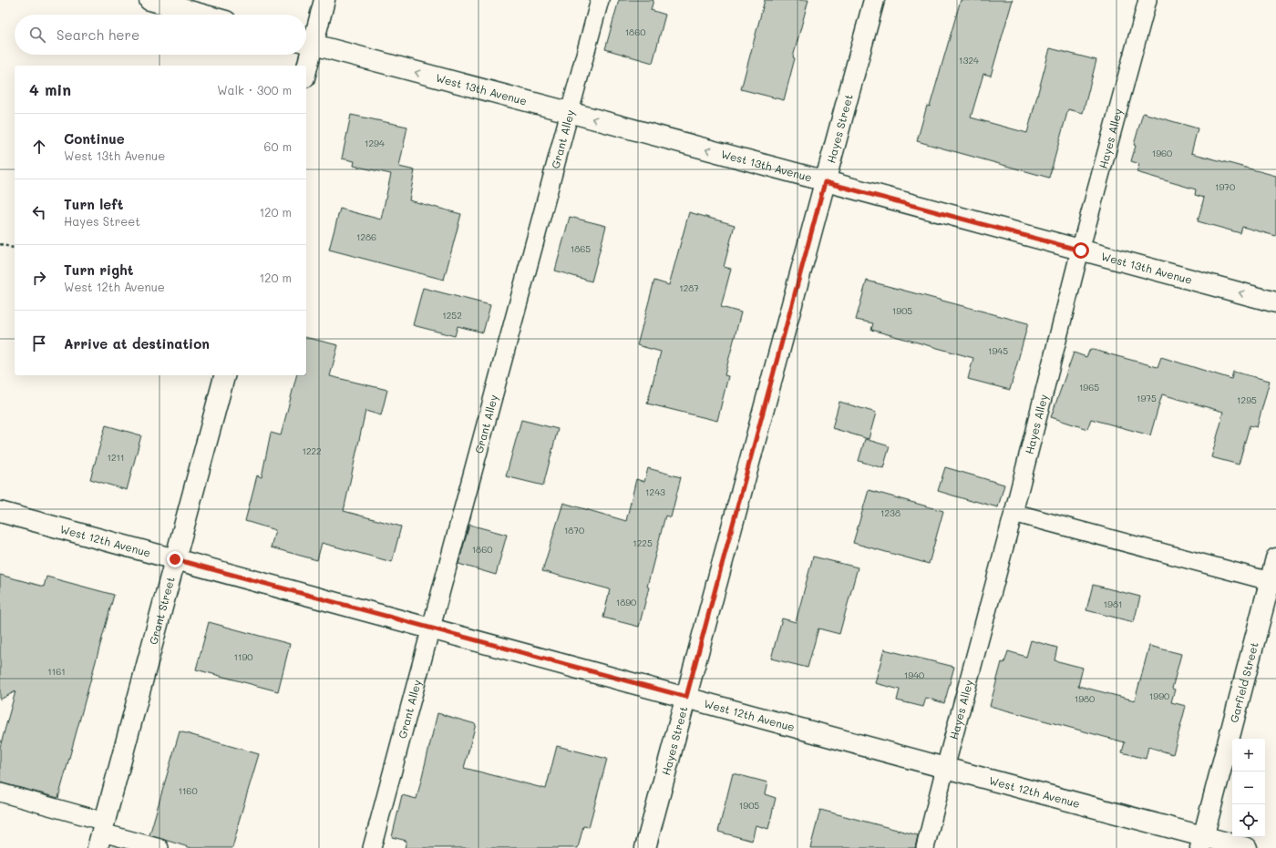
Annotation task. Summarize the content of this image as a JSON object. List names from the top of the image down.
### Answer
{
  "streets": {
    "street": [
      "West 13th Avenue",
      "Hayes Street",
      "West 12th Avenue",
      "Grant Street",
      "Garfield Street"
    ],
    "lane": ["Hayes Alley", "Grant Alley"]
  },
  "crossings": [
    ["West 13th Avenue", "Hayes Street"],
    ["West 13th Avenue", "Hayes Alley"],
    ["West 13th Avenue", "Grant Alley"],
    ["Hayes Street", "West 12th Avenue"],
    ["Hayes Alley", "West 12th Avenue"],
    ["Grant Alley", "West 12th Avenue"],
    ["West 12th Avenue", "Grant Street"],
    ["West 12th Avenue", "Garfield Street"]
  ],
  "one_way": ["West 13th Avenue"],
  "house_numbers": [
    "1860",
    "1324",
    "1294",
    "1960",
    "1970",
    "1286",
    "1865",
    "1287",
    "1905",
    "1252",
    "1945",
    "1965",
    "1975",
    "1295",
    "1222",
    "1211",
    "1243",
    "1238",
    "1870",
    "1225",
    "1860",
    "1890",
    "1981",
    "1190",
    "1161",
    "1940",
    "1990",
    "1980",
    "1160",
    "1905"
  ],
  "page": {
    "search": "Search here",
    "heading": ["4 min", "Walk · 300 m"],
    "list": [
      ["Continue", "West 13th Avenue", "60 m"],
      ["Turn left", "Hayes Street", "120 m"],
      ["Turn right", "West 12th Avenue", "120 m"],
      "Arrive at destination"
    ],
    "map_buttons": ["+", "−"]
  }
}
